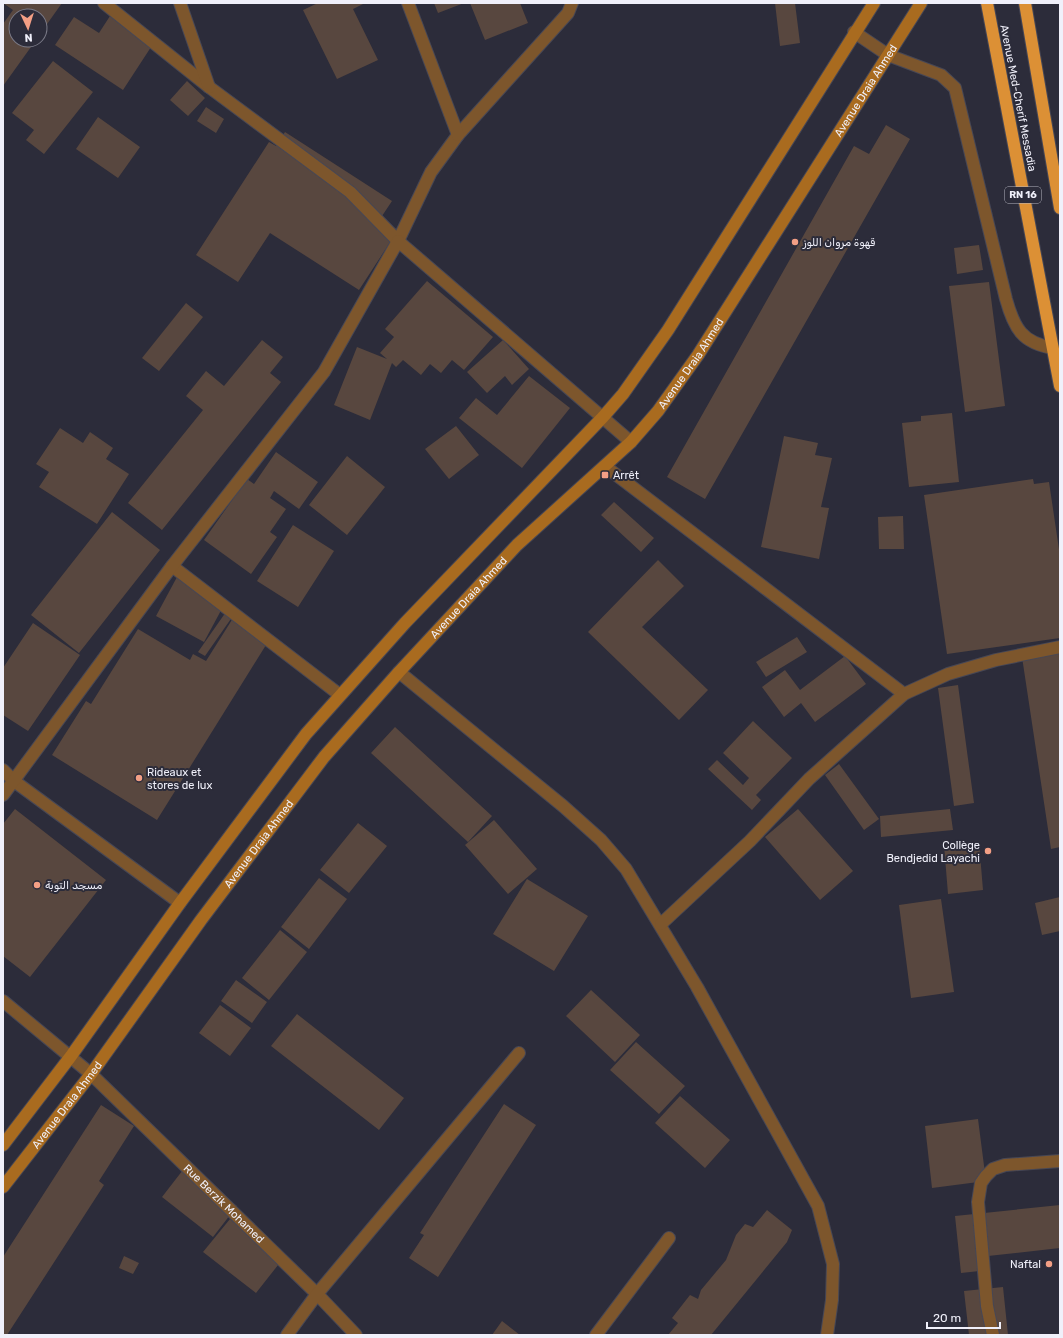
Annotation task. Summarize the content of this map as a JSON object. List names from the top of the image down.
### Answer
{
  "streets": {
    "highway": ["Avenue Med-Cherif Messadia", "RN 16"],
    "street": ["Avenue Draia Ahmed", "Rue Berzik Mohamed"]
  },
  "crossings": [
    ["Avenue Draia Ahmed", "Rue Berzik Mohamed"]
  ],
  "places": {
    "other": [
      "قهوة مروان اللوز",
      "Rideaux et stores de lux",
      "Collège Bendjedid Layachi",
      "مسجد التوبة",
      "Naftal"
    ],
    "transit": ["Arrêt"]
  },
  "scale_bar": "20 m",
  "north": "bottom"
}
